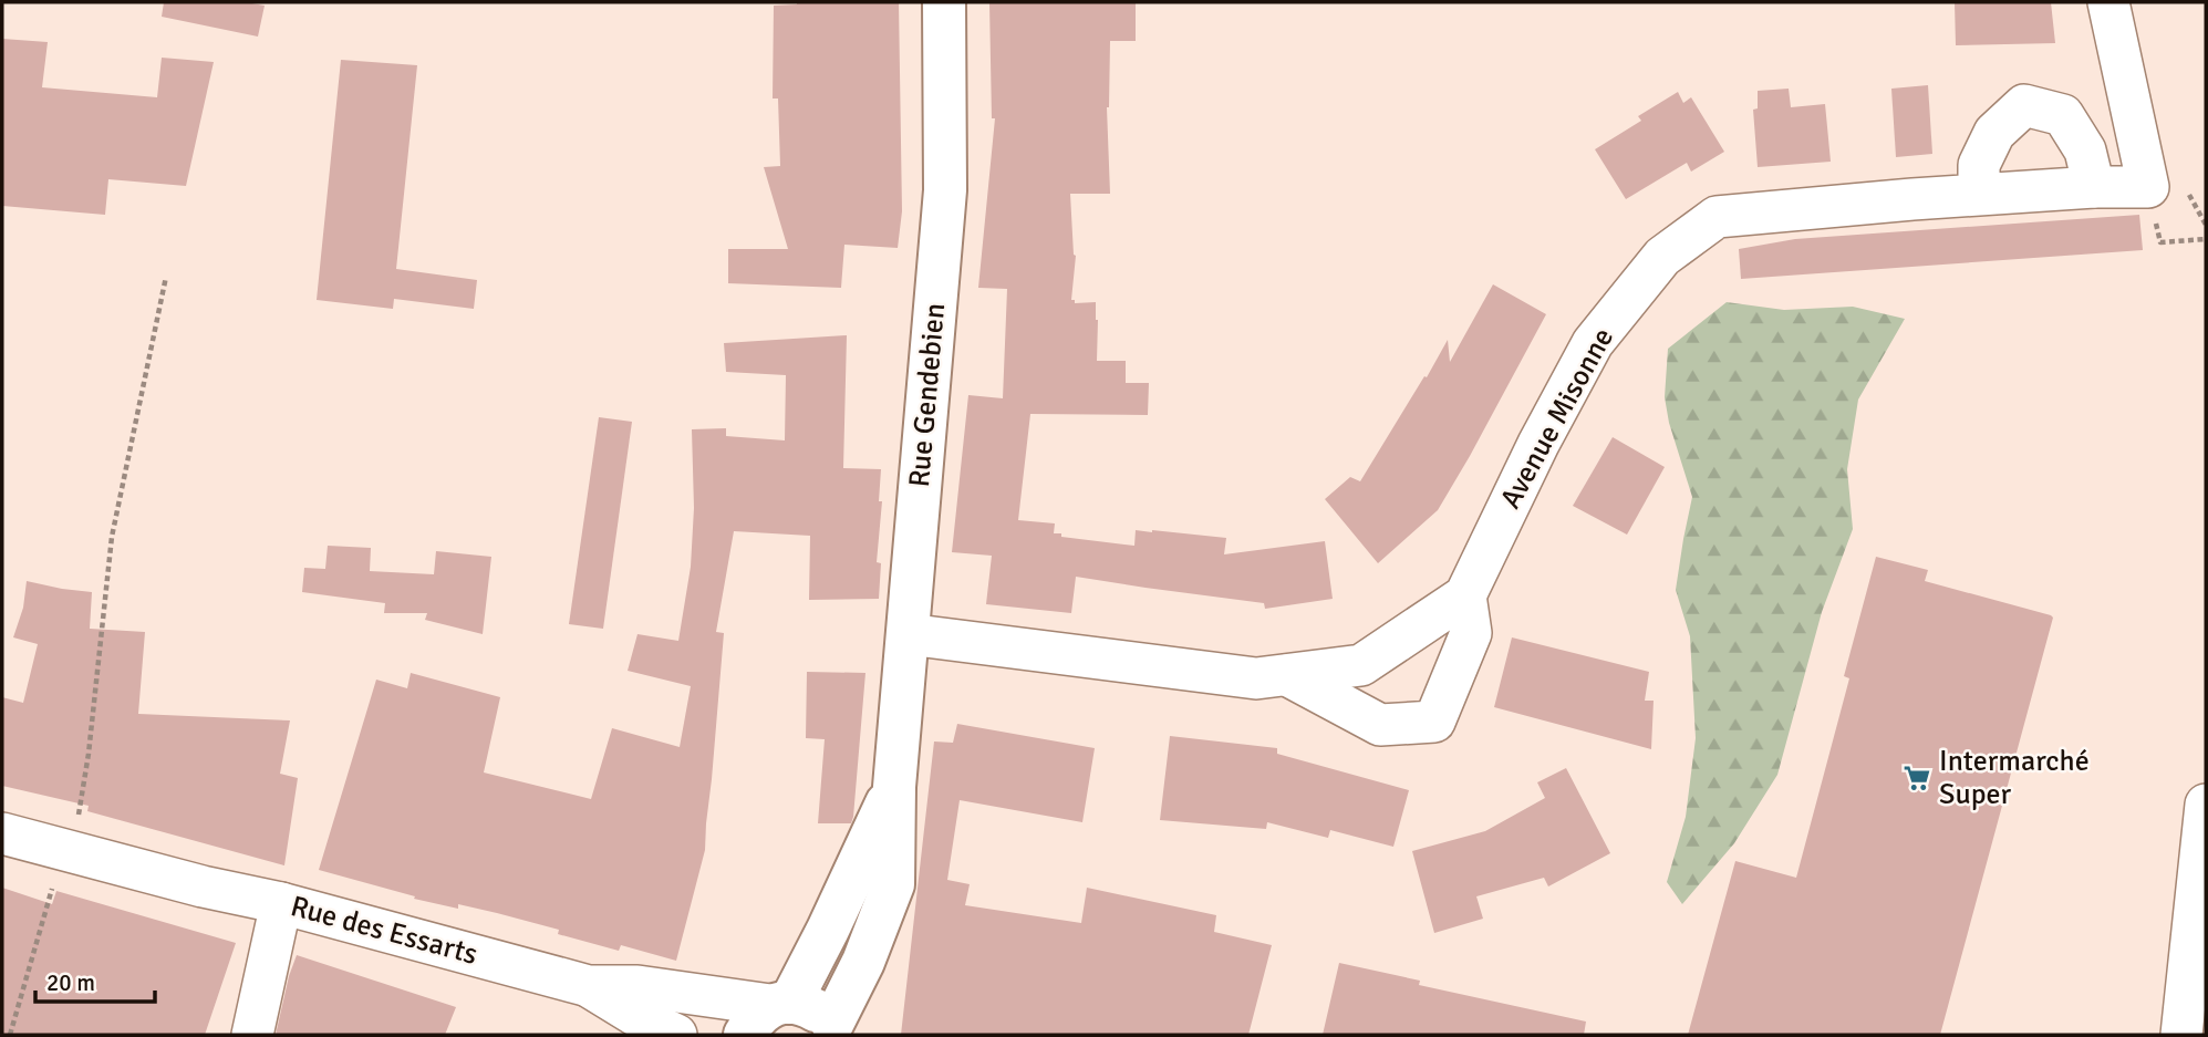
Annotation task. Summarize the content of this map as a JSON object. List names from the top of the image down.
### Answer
{
  "streets": {
    "main road": ["Rue Gendebien"],
    "street": ["Avenue Misonne", "Rue des Essarts"]
  },
  "crossings": [
    ["Rue Gendebien", "Rue des Essarts"]
  ],
  "places": {
    "supermarket": ["Intermarché Super"]
  },
  "scale_bar": "20 m"
}
